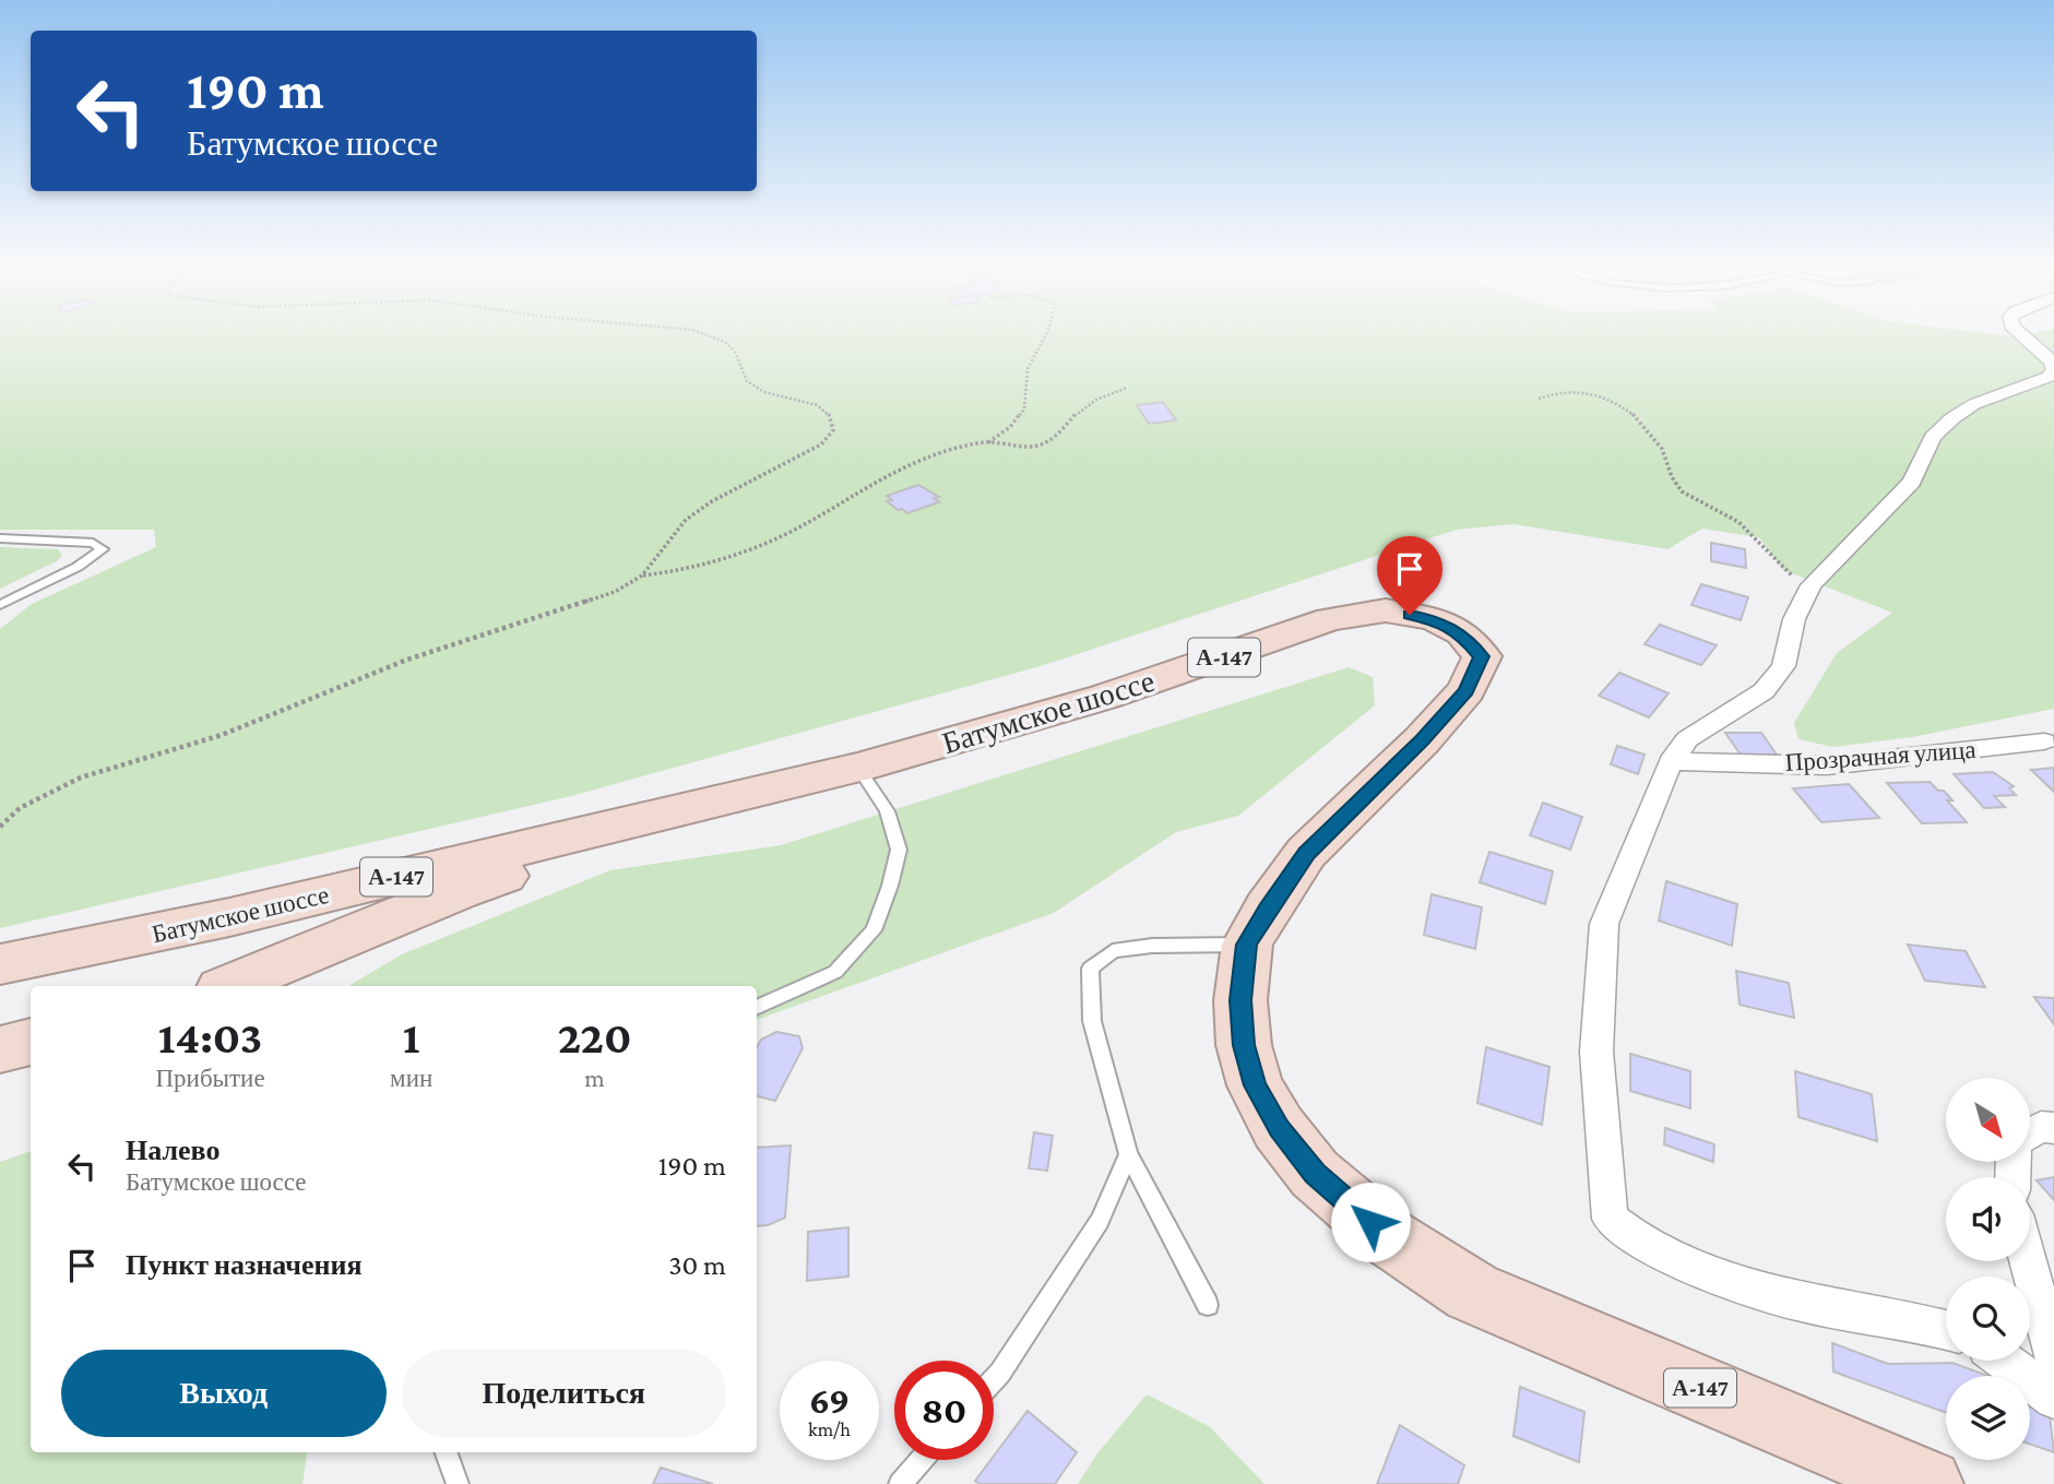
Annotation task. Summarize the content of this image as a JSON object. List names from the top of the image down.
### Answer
{
  "streets": {
    "highway": ["А-147", "Батумское шоссе"],
    "street": ["Прозрачная улица"]
  },
  "north": "bottom right",
  "page": {
    "turn": ["190 m", "Батумское шоссе"],
    "eta": [
      "14:03",
      "Прибытие",
      "1",
      "мин",
      "220",
      "m"
    ],
    "list": [
      {
        "name": "Налево",
        "note": "Батумское шоссе",
        "value": "190 m"
      },
      {
        "name": "Пункт назначения",
        "value": "30 m"
      }
    ],
    "buttons": ["Выход", "Поделиться"],
    "speed": "69 km/h",
    "limit": "80"
  }
}
